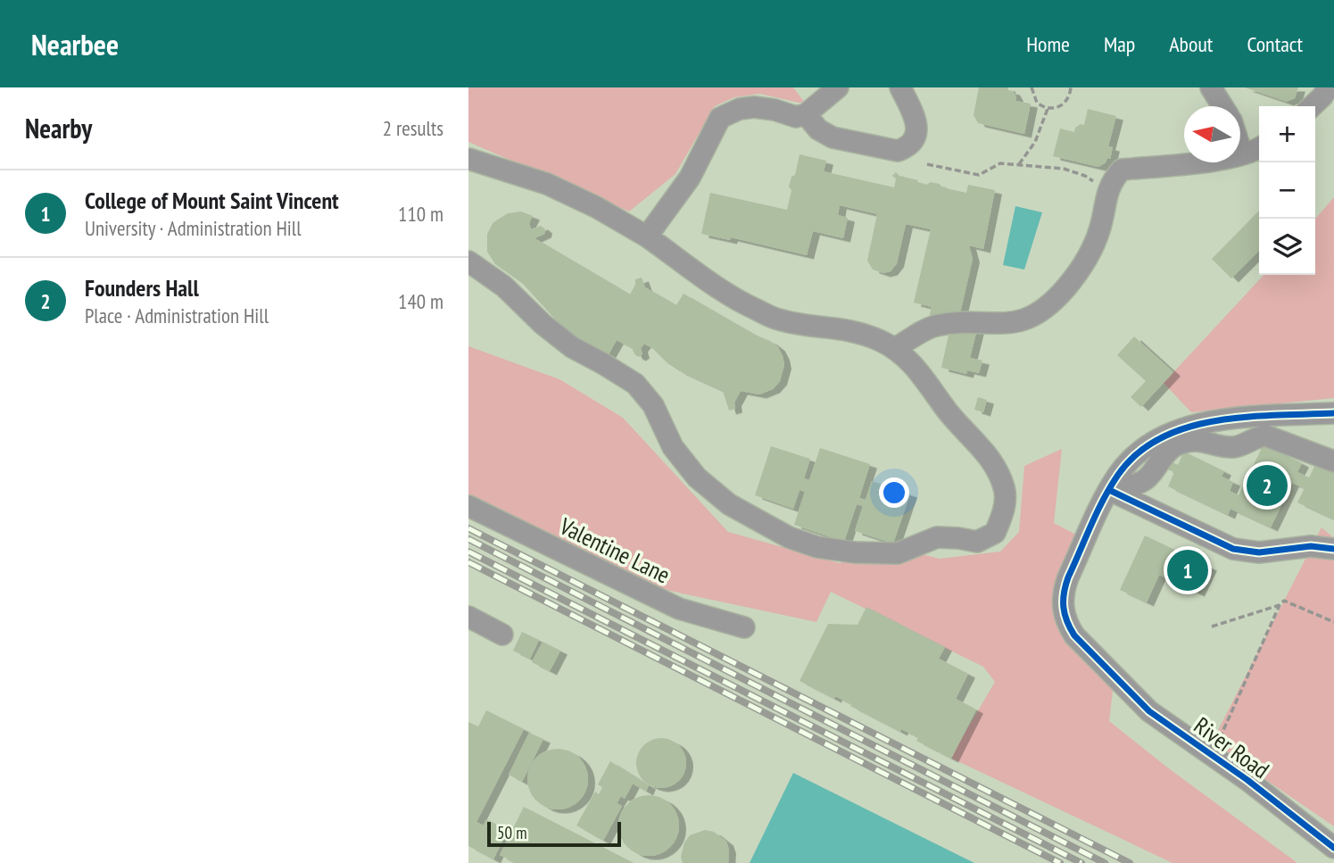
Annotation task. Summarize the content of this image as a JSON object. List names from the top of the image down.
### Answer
{
  "streets": {
    "street": ["Valentine Lane", "River Road"]
  },
  "scale_bar": "50 m",
  "north": "left",
  "page": {
    "header": "Nearbee",
    "nav": [
      "Home",
      "Map",
      "About",
      "Contact"
    ],
    "heading": ["Nearby", "2 results"],
    "map_buttons": ["+", "−"],
    "list": [
      {
        "mark": "1",
        "name": "College of Mount Saint Vincent",
        "note": "University · Administration Hill",
        "value": "110 m"
      },
      {
        "mark": "2",
        "name": "Founders Hall",
        "note": "Place · Administration Hill",
        "value": "140 m"
      }
    ],
    "pins": ["2", "1"],
    "scale": "50 m"
  }
}
